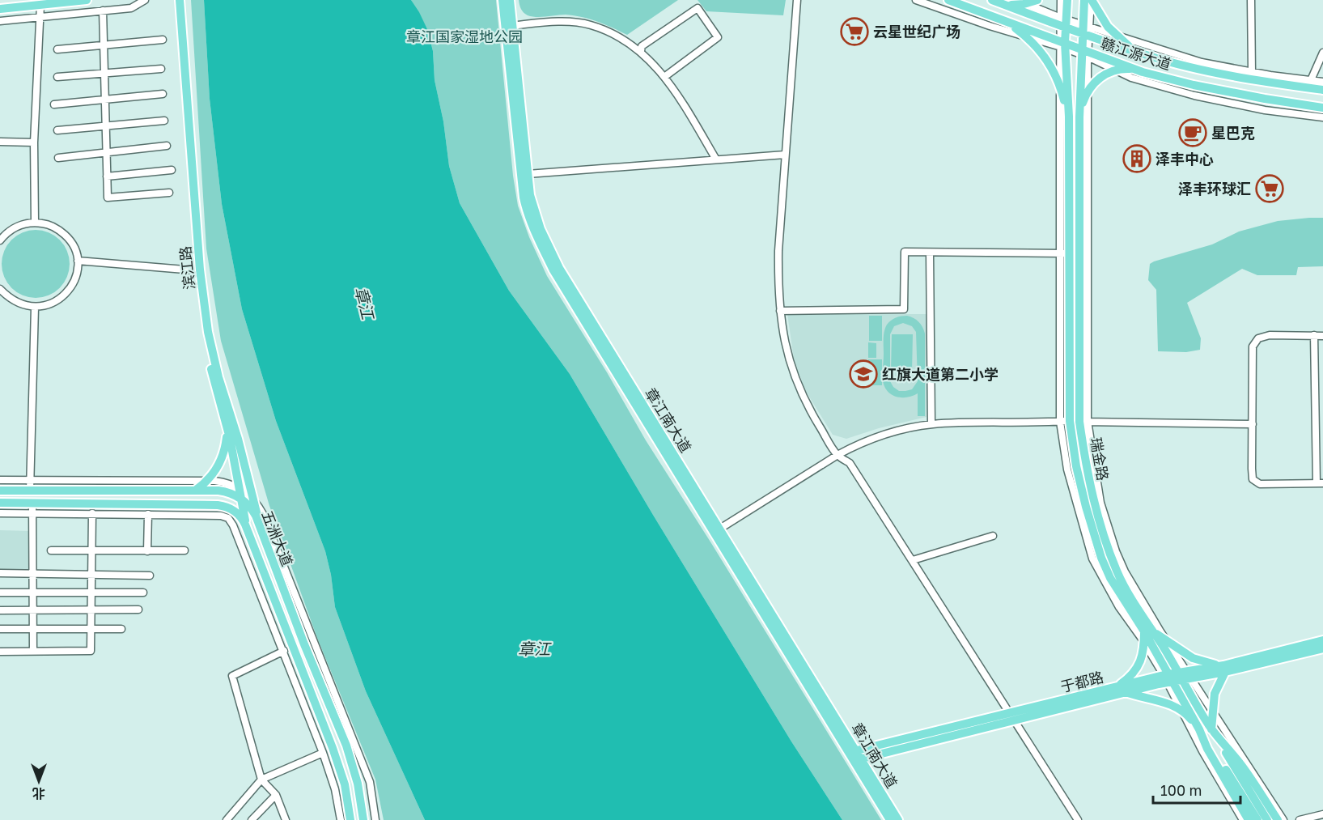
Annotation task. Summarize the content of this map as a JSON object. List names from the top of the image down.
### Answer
{
  "streets": {
    "main road": [
      "赣江源大道",
      "滨江路",
      "章江南大道",
      "瑞金路",
      "五洲大道",
      "于都路"
    ]
  },
  "crossings": [
    ["赣江源大道", "瑞金路"],
    ["滨江路", "五洲大道"],
    ["章江南大道", "于都路"],
    ["瑞金路", "于都路"]
  ],
  "water": ["章江"],
  "parks": ["章江国家湿地公园"],
  "places": {
    "supermarket": ["云星世纪广场", "泽丰环球汇"],
    "cafe": ["星巴克"],
    "building": ["泽丰中心"],
    "school or university": ["红旗大道第二小学"]
  },
  "scale_bar": "100 m",
  "north": "bottom"
}
